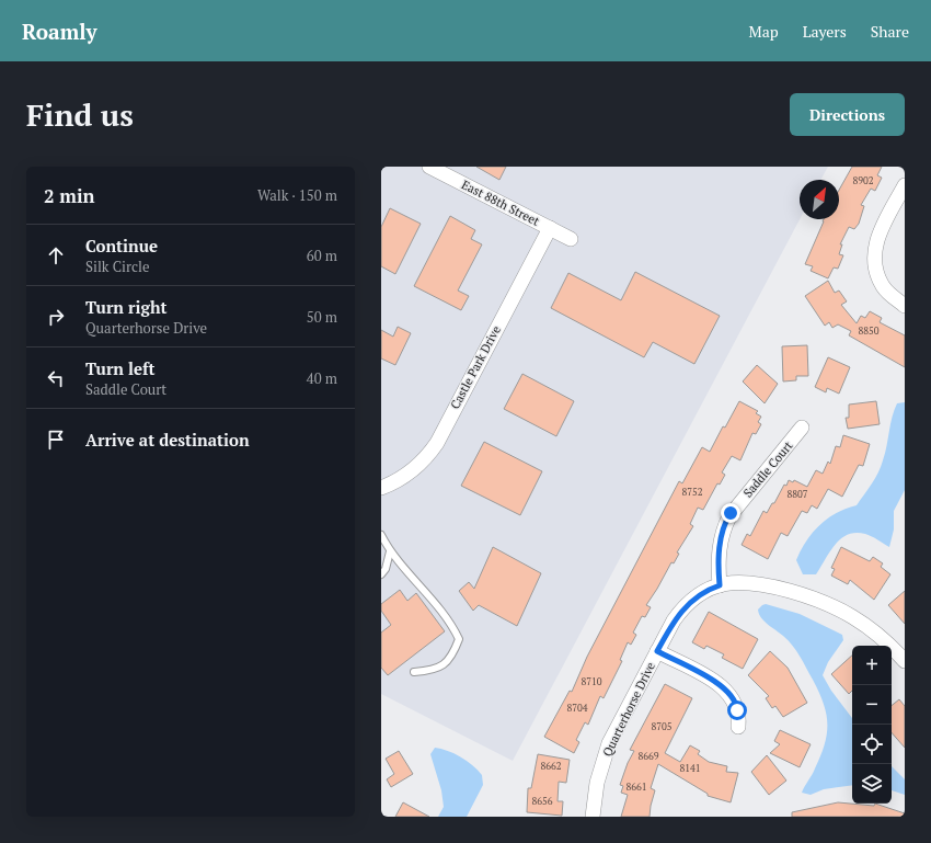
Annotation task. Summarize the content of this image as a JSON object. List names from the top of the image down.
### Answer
{
  "streets": {
    "street": [
      "East 88th Street",
      "Castle Park Drive",
      "Saddle Court",
      "Quarterhorse Drive"
    ]
  },
  "crossings": [
    ["East 88th Street", "Castle Park Drive"],
    ["Saddle Court", "Quarterhorse Drive"]
  ],
  "house_numbers": [
    "8902",
    "8850",
    "8752",
    "8807",
    "8710",
    "8704",
    "8705",
    "8669",
    "8662",
    "8141",
    "8661",
    "8656"
  ],
  "north": "top right",
  "page": {
    "header": "Roamly",
    "nav": ["Map", "Layers", "Share"],
    "buttons": "Directions",
    "title": "Find us",
    "heading": ["2 min", "Walk · 150 m"],
    "list": [
      ["Continue", "Silk Circle", "60 m"],
      ["Turn right", "Quarterhorse Drive", "50 m"],
      ["Turn left", "Saddle Court", "40 m"],
      "Arrive at destination"
    ],
    "map_buttons": ["+", "−"]
  }
}
